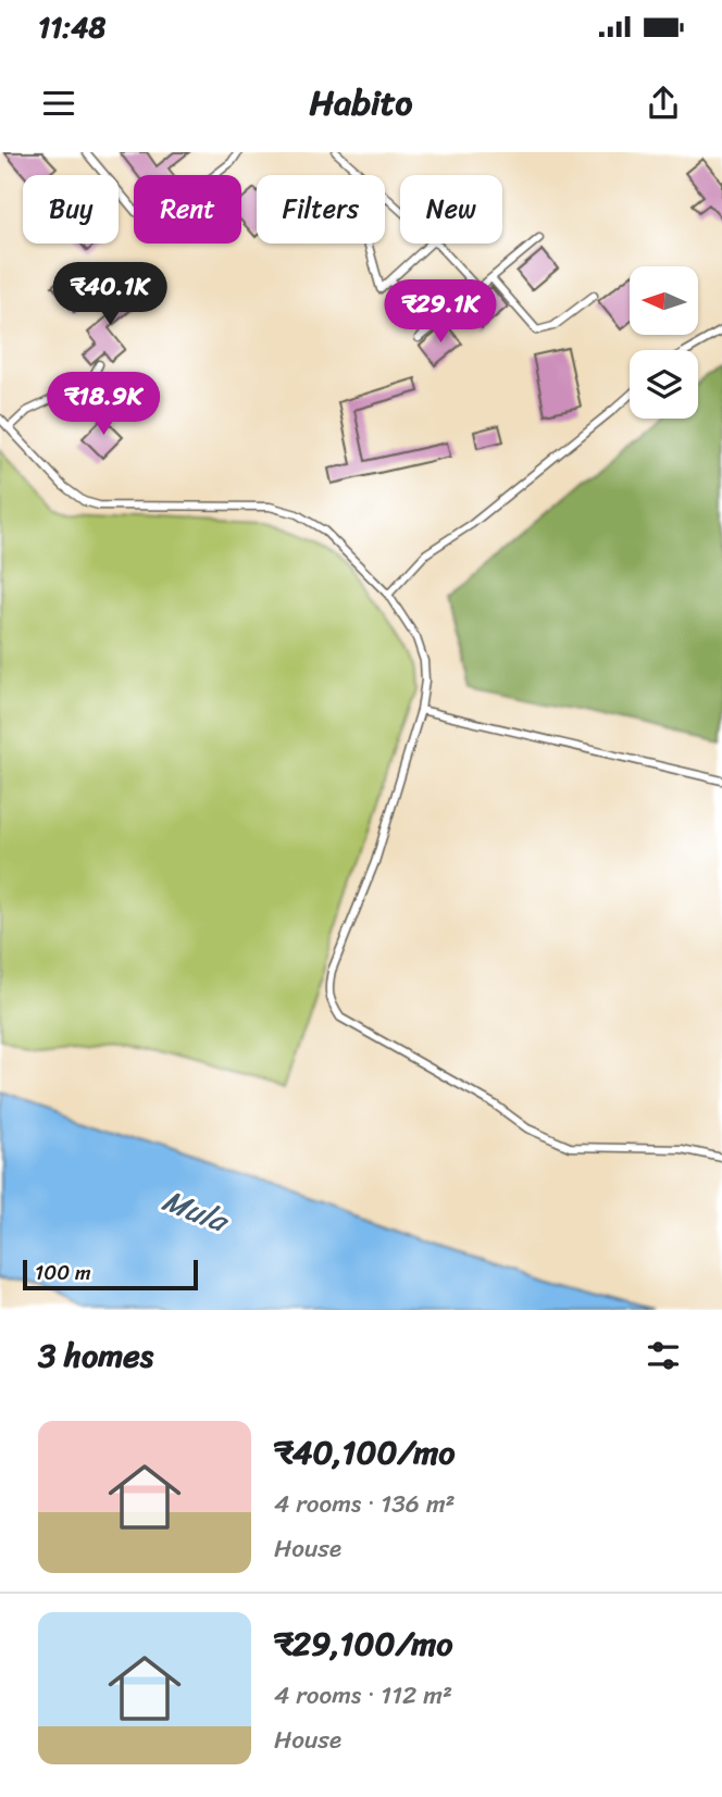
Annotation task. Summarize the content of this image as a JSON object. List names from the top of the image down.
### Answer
{
  "water": ["Mula"],
  "scale_bar": "100 m",
  "north": "left",
  "page": {
    "status": "11:48",
    "header": "Habito",
    "chip": [
      "Buy",
      "Rent",
      "Filters",
      "New"
    ],
    "price": ["₹40.1K", "₹29.1K", "₹18.9K"],
    "scale": "100 m",
    "heading": "3 homes",
    "list": [
      {
        "name": "₹40,100/mo",
        "note": "4 rooms · 136 m² · House"
      },
      {
        "name": "₹29,100/mo",
        "note": "4 rooms · 112 m² · House"
      }
    ]
  }
}
